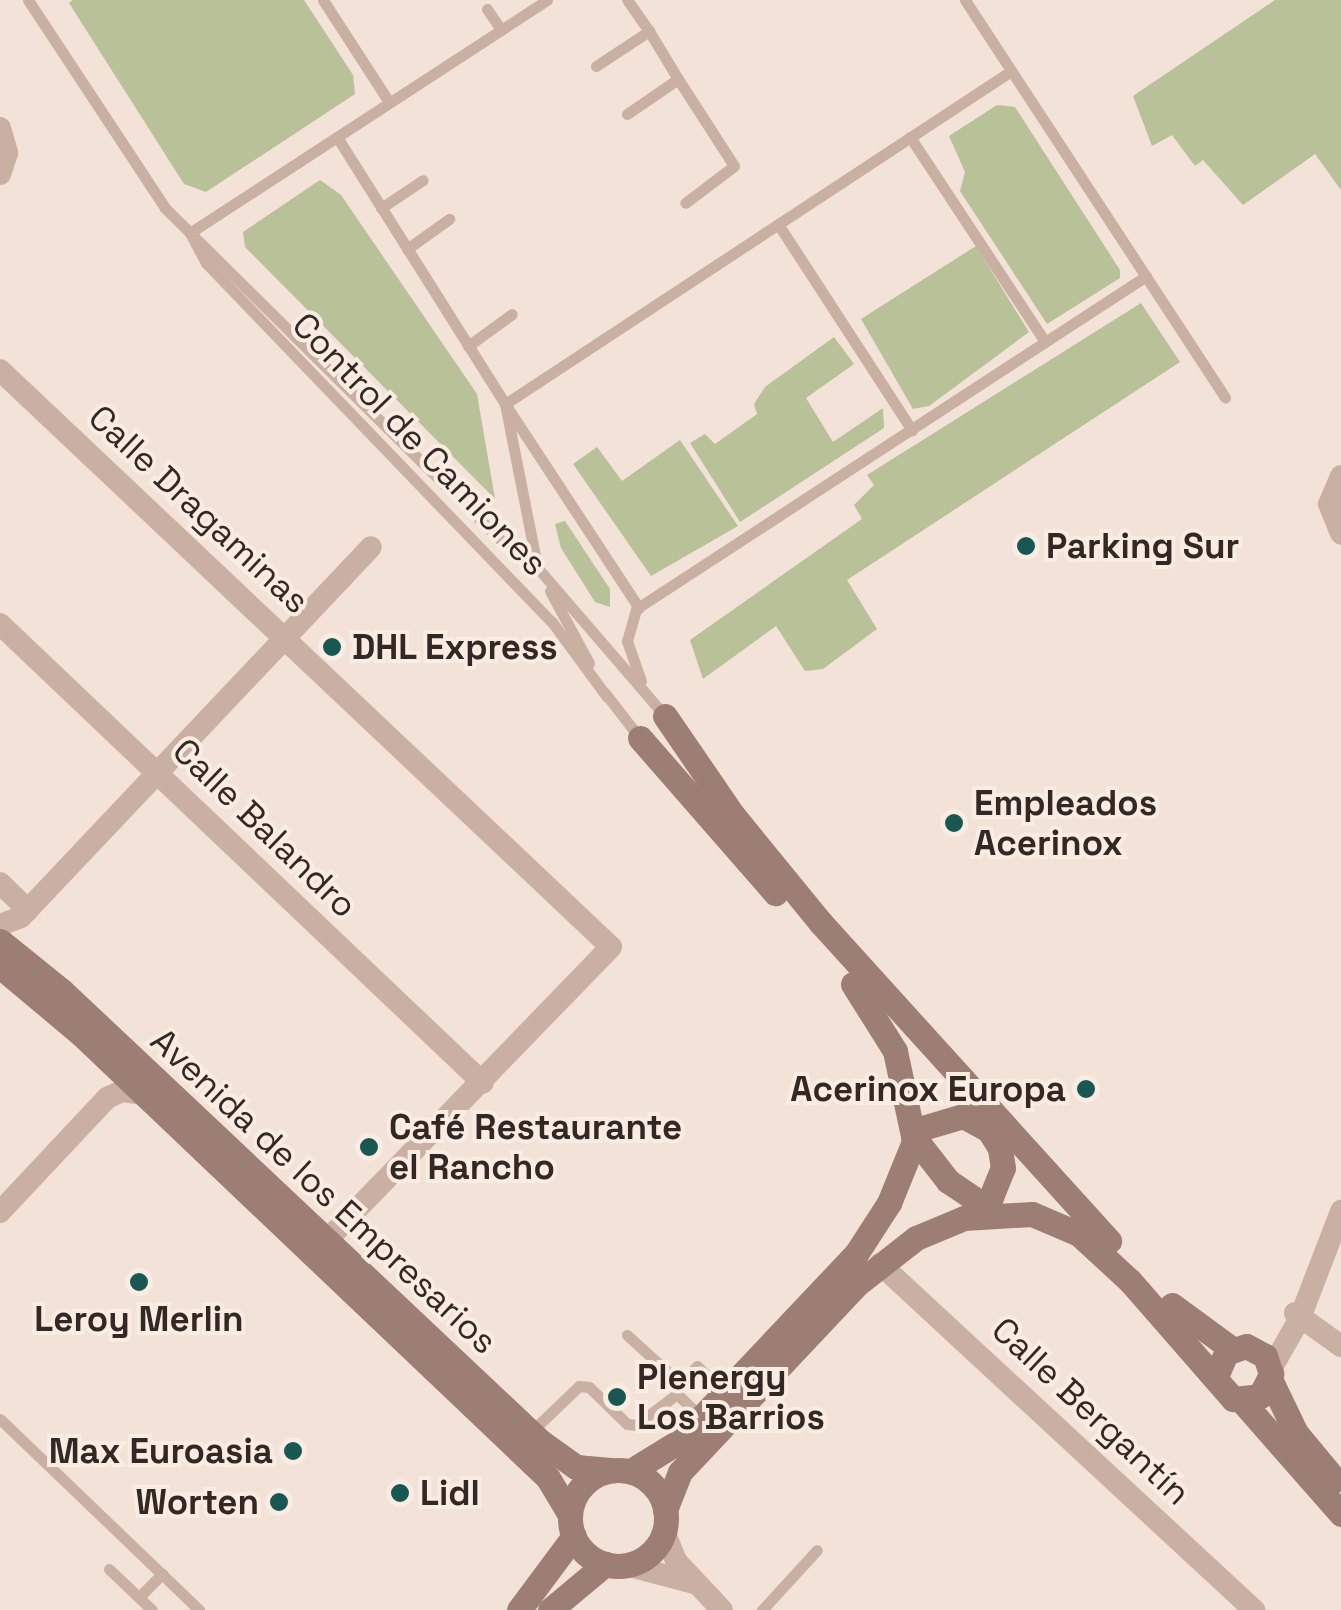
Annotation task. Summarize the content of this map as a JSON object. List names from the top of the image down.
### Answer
{
  "streets": {
    "street": [
      "Calle Dragaminas",
      "Calle Balandro",
      "Avenida de los Empresarios",
      "Calle Bergantín"
    ],
    "lane": ["Control de Camiones"]
  },
  "crossings": [
    ["Calle Dragaminas", "Calle Balandro"]
  ],
  "places": [
    "Parking Sur",
    "DHL Express",
    "Empleados Acerinox",
    "Acerinox Europa",
    "Café Restaurante el Rancho",
    "Leroy Merlin",
    "Plenergy Los Barrios",
    "Max Euroasia",
    "Lidl",
    "Worten"
  ]
}
